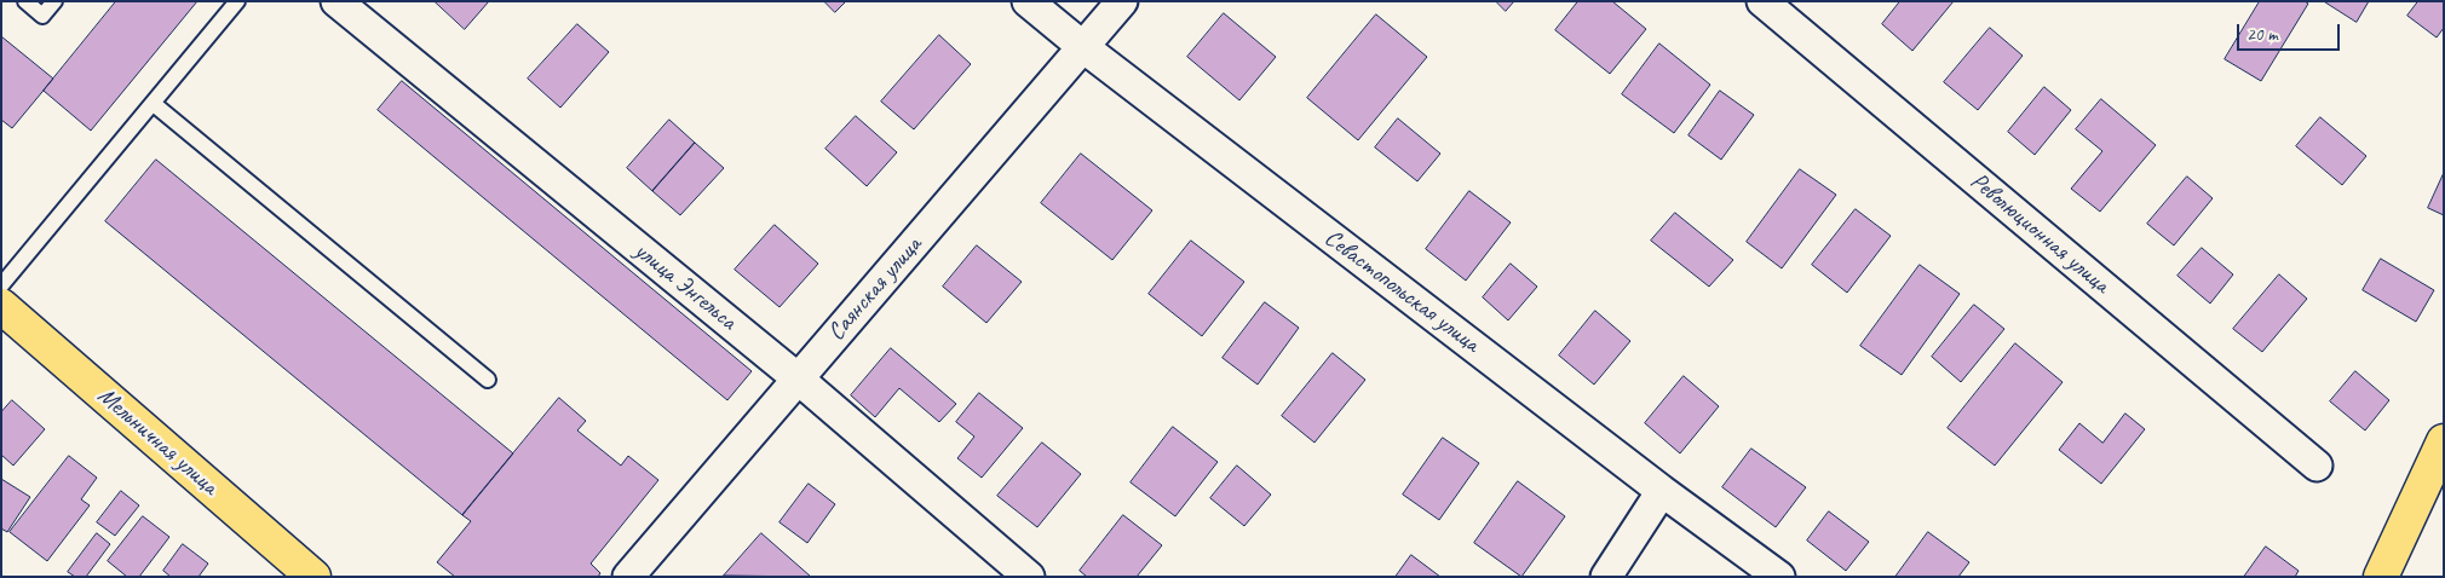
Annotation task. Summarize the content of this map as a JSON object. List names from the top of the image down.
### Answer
{
  "streets": {
    "main road": ["Мельничная улица"],
    "street": [
      "Революционная улица",
      "улица Энгельса",
      "Саянская улица",
      "Севастопольская улица"
    ]
  },
  "crossings": [
    ["улица Энгельса", "Саянская улица"],
    ["Саянская улица", "Севастопольская улица"]
  ],
  "scale_bar": "20 m"
}
